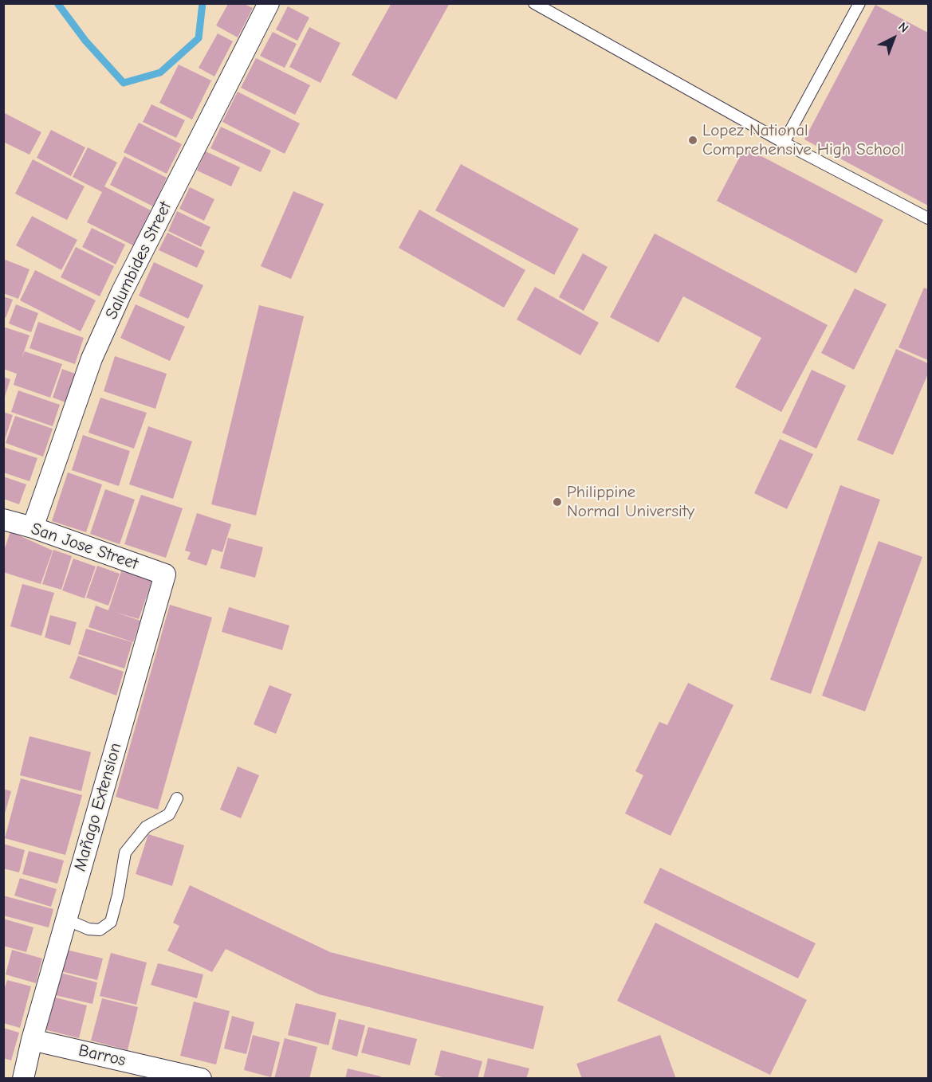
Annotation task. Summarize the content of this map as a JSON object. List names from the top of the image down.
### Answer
{
  "streets": {
    "street": [
      "Salumbides Street",
      "San Jose Street",
      "Mañago Extension",
      "Barros"
    ]
  },
  "crossings": [
    ["Salumbides Street", "San Jose Street"],
    ["San Jose Street", "Mañago Extension"],
    ["Mañago Extension", "Barros"]
  ],
  "places": ["Lopez National Comprehensive High School", "Philippine Normal University"],
  "north": "top right"
}
